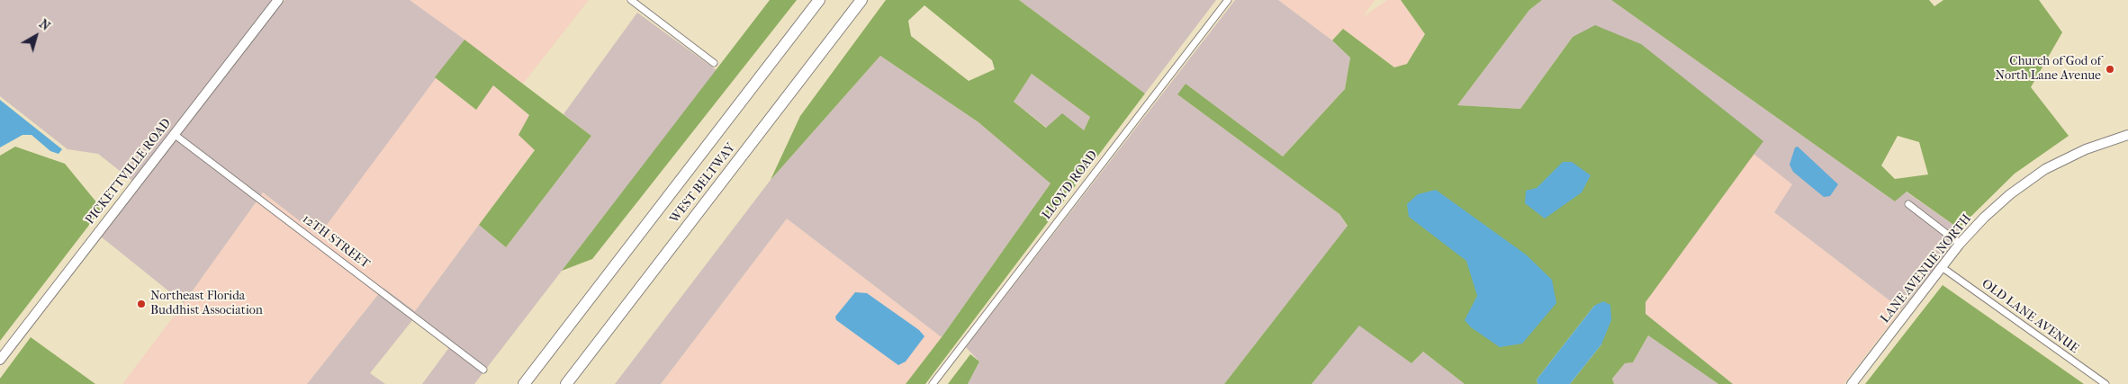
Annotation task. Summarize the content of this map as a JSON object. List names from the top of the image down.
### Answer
{
  "streets": {
    "highway": ["WEST BELTWAY"],
    "street": [
      "PICKETTVILLE ROAD",
      "LLOYD ROAD",
      "12TH STREET",
      "LANE AVENUE NORTH",
      "OLD LANE AVENUE"
    ]
  },
  "crossings": [
    ["PICKETTVILLE ROAD", "12TH STREET"],
    ["LANE AVENUE NORTH", "OLD LANE AVENUE"]
  ],
  "places": ["Church of God of North Lane Avenue", "Northeast Florida Buddhist Association"],
  "north": "top right"
}
